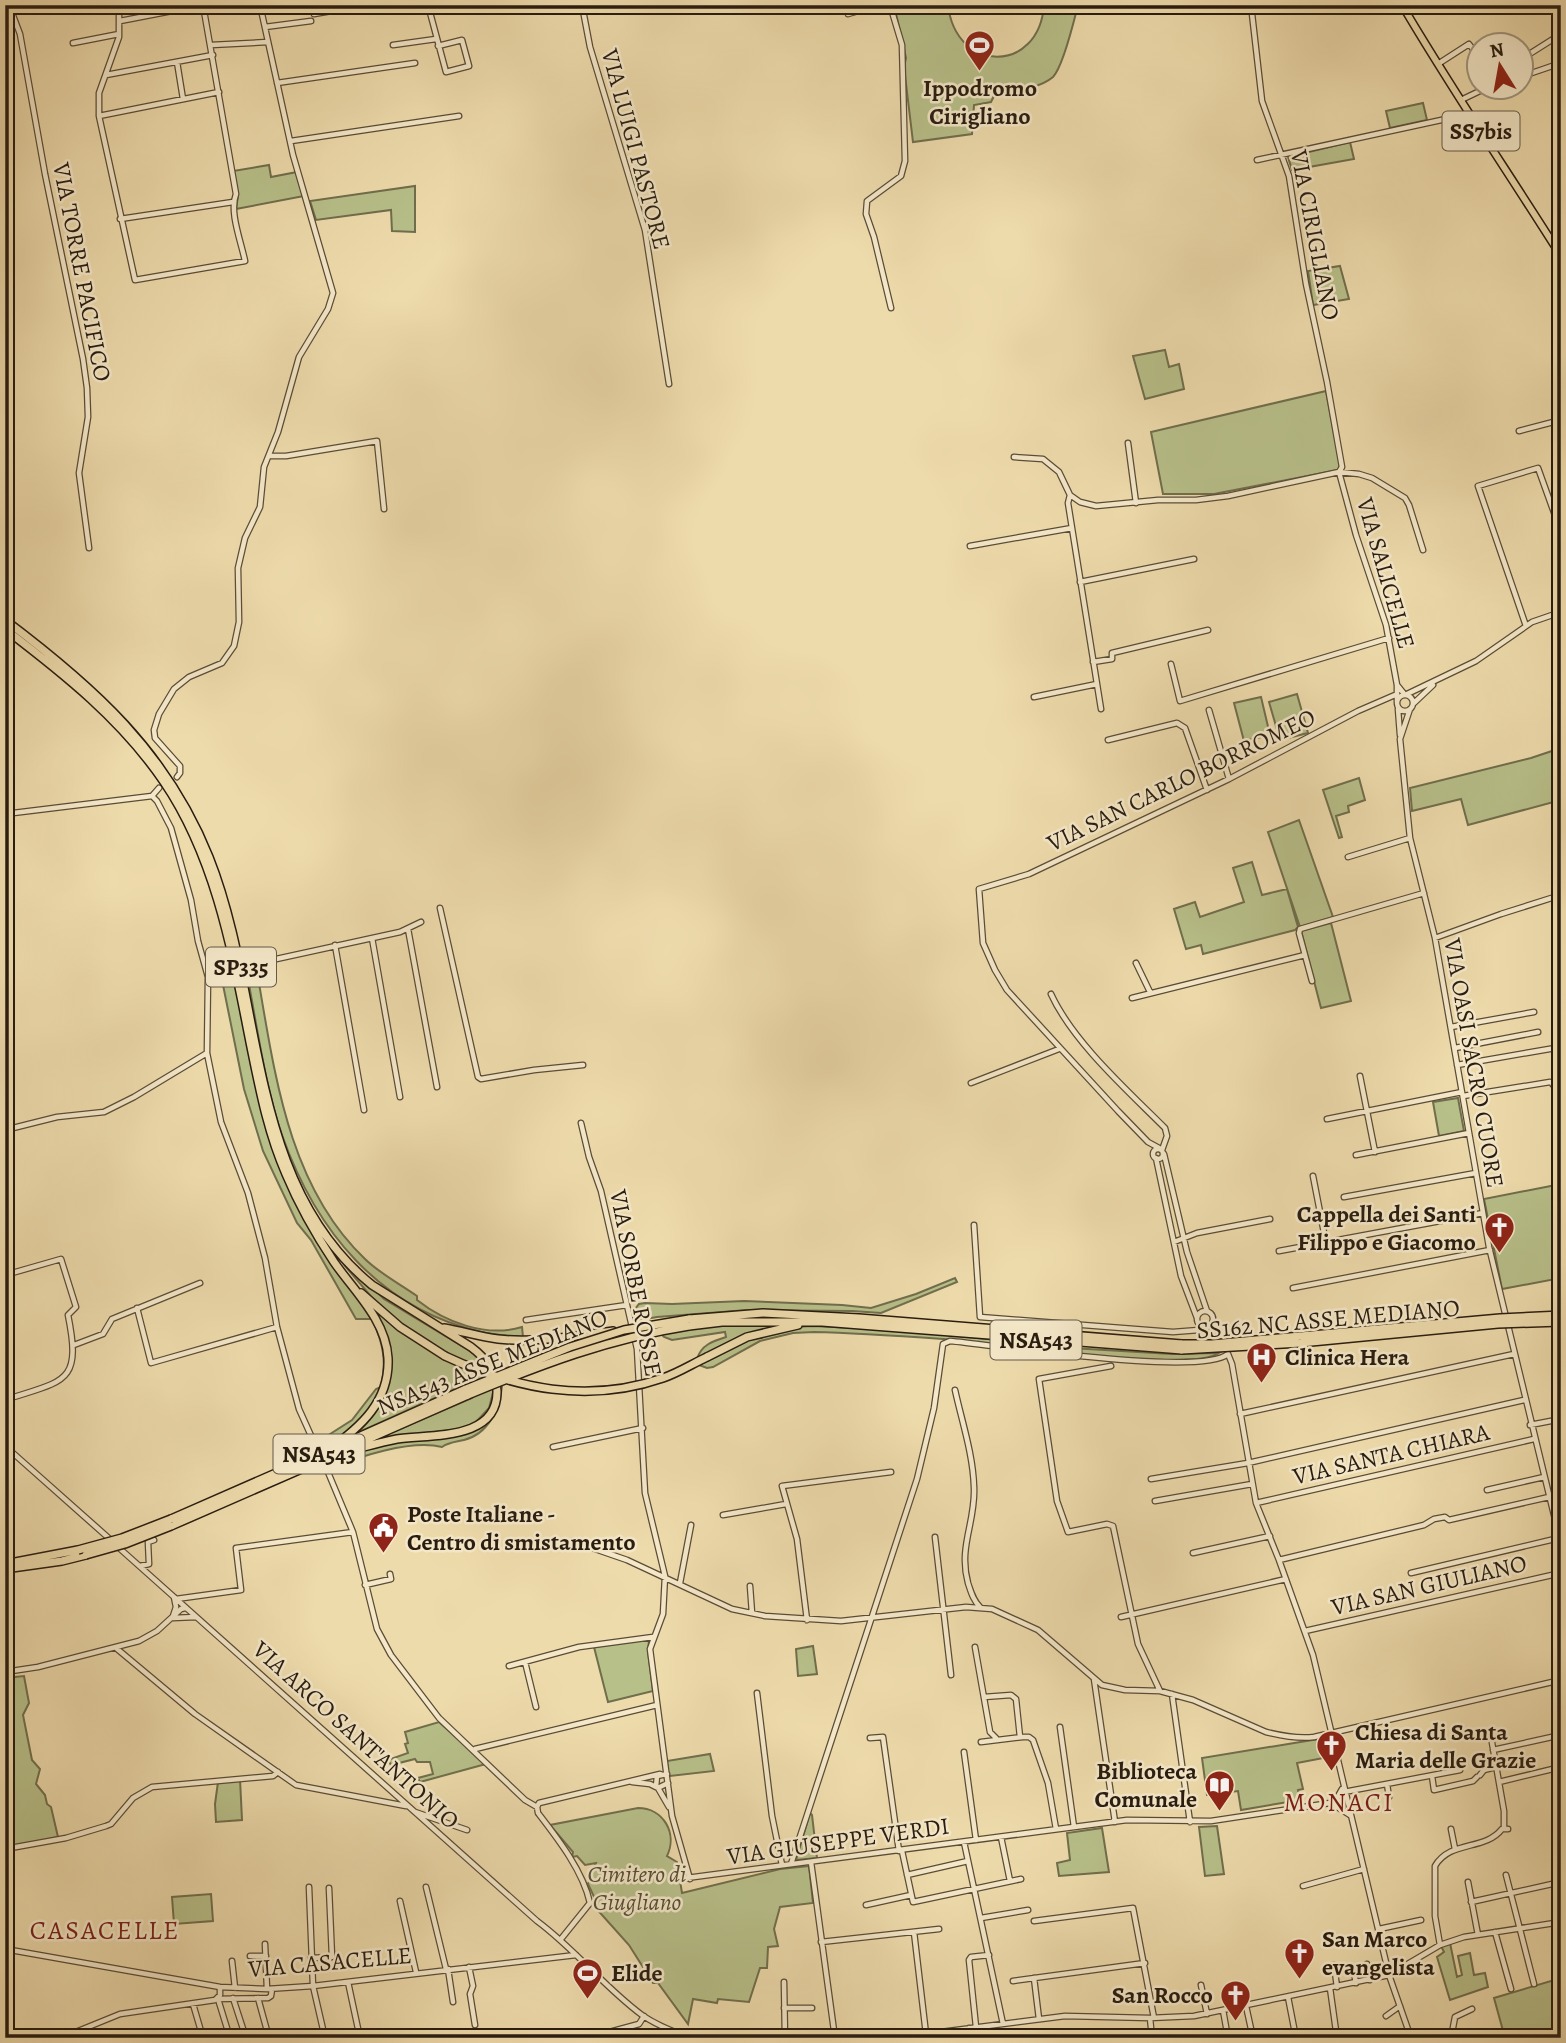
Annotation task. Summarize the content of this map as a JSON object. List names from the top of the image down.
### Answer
{
  "streets": {
    "highway": [
      "SP335",
      "SS162 NC ASSE MEDIANO",
      "NSA543",
      "NSA543 ASSE MEDIANO"
    ],
    "main road": ["SS7bis"],
    "street": [
      "VIA LUIGI PASTORE",
      "VIA CIRIGLIANO",
      "VIA TORRE PACIFICO",
      "VIA SALICELLE",
      "VIA SAN CARLO BORROMEO",
      "VIA OASI SACRO CUORE",
      "VIA SORBE ROSSE",
      "VIA SANTA CHIARA",
      "VIA SAN GIULIANO",
      "VIA ARCO SANT'ANTONIO",
      "VIA GIUSEPPE VERDI",
      "VIA CASACELLE"
    ]
  },
  "crossings": [
    ["VIA CIRIGLIANO", "VIA SALICELLE"],
    ["SP335", "NSA543"],
    ["VIA OASI SACRO CUORE", "VIA SANTA CHIARA"],
    ["SS162 NC ASSE MEDIANO", "NSA543 ASSE MEDIANO"],
    ["NSA543", "NSA543 ASSE MEDIANO"],
    ["VIA ARCO SANT'ANTONIO", "VIA CASACELLE"]
  ],
  "districts": ["MONACI", "CASACELLE"],
  "parks": ["Cimitero di Giugliano"],
  "places": {
    "sports": ["Ippodromo Cirigliano", "Elide"],
    "church": [
      "Cappella dei Santi Filippo e Giacomo",
      "Chiesa di Santa Maria delle Grazie",
      "San Marco evangelista",
      "San Rocco"
    ],
    "hospital": ["Clinica Hera"],
    "public building": ["Poste Italiane - Centro di smistamento"],
    "library": ["Biblioteca Comunale"]
  },
  "north": "top"
}
